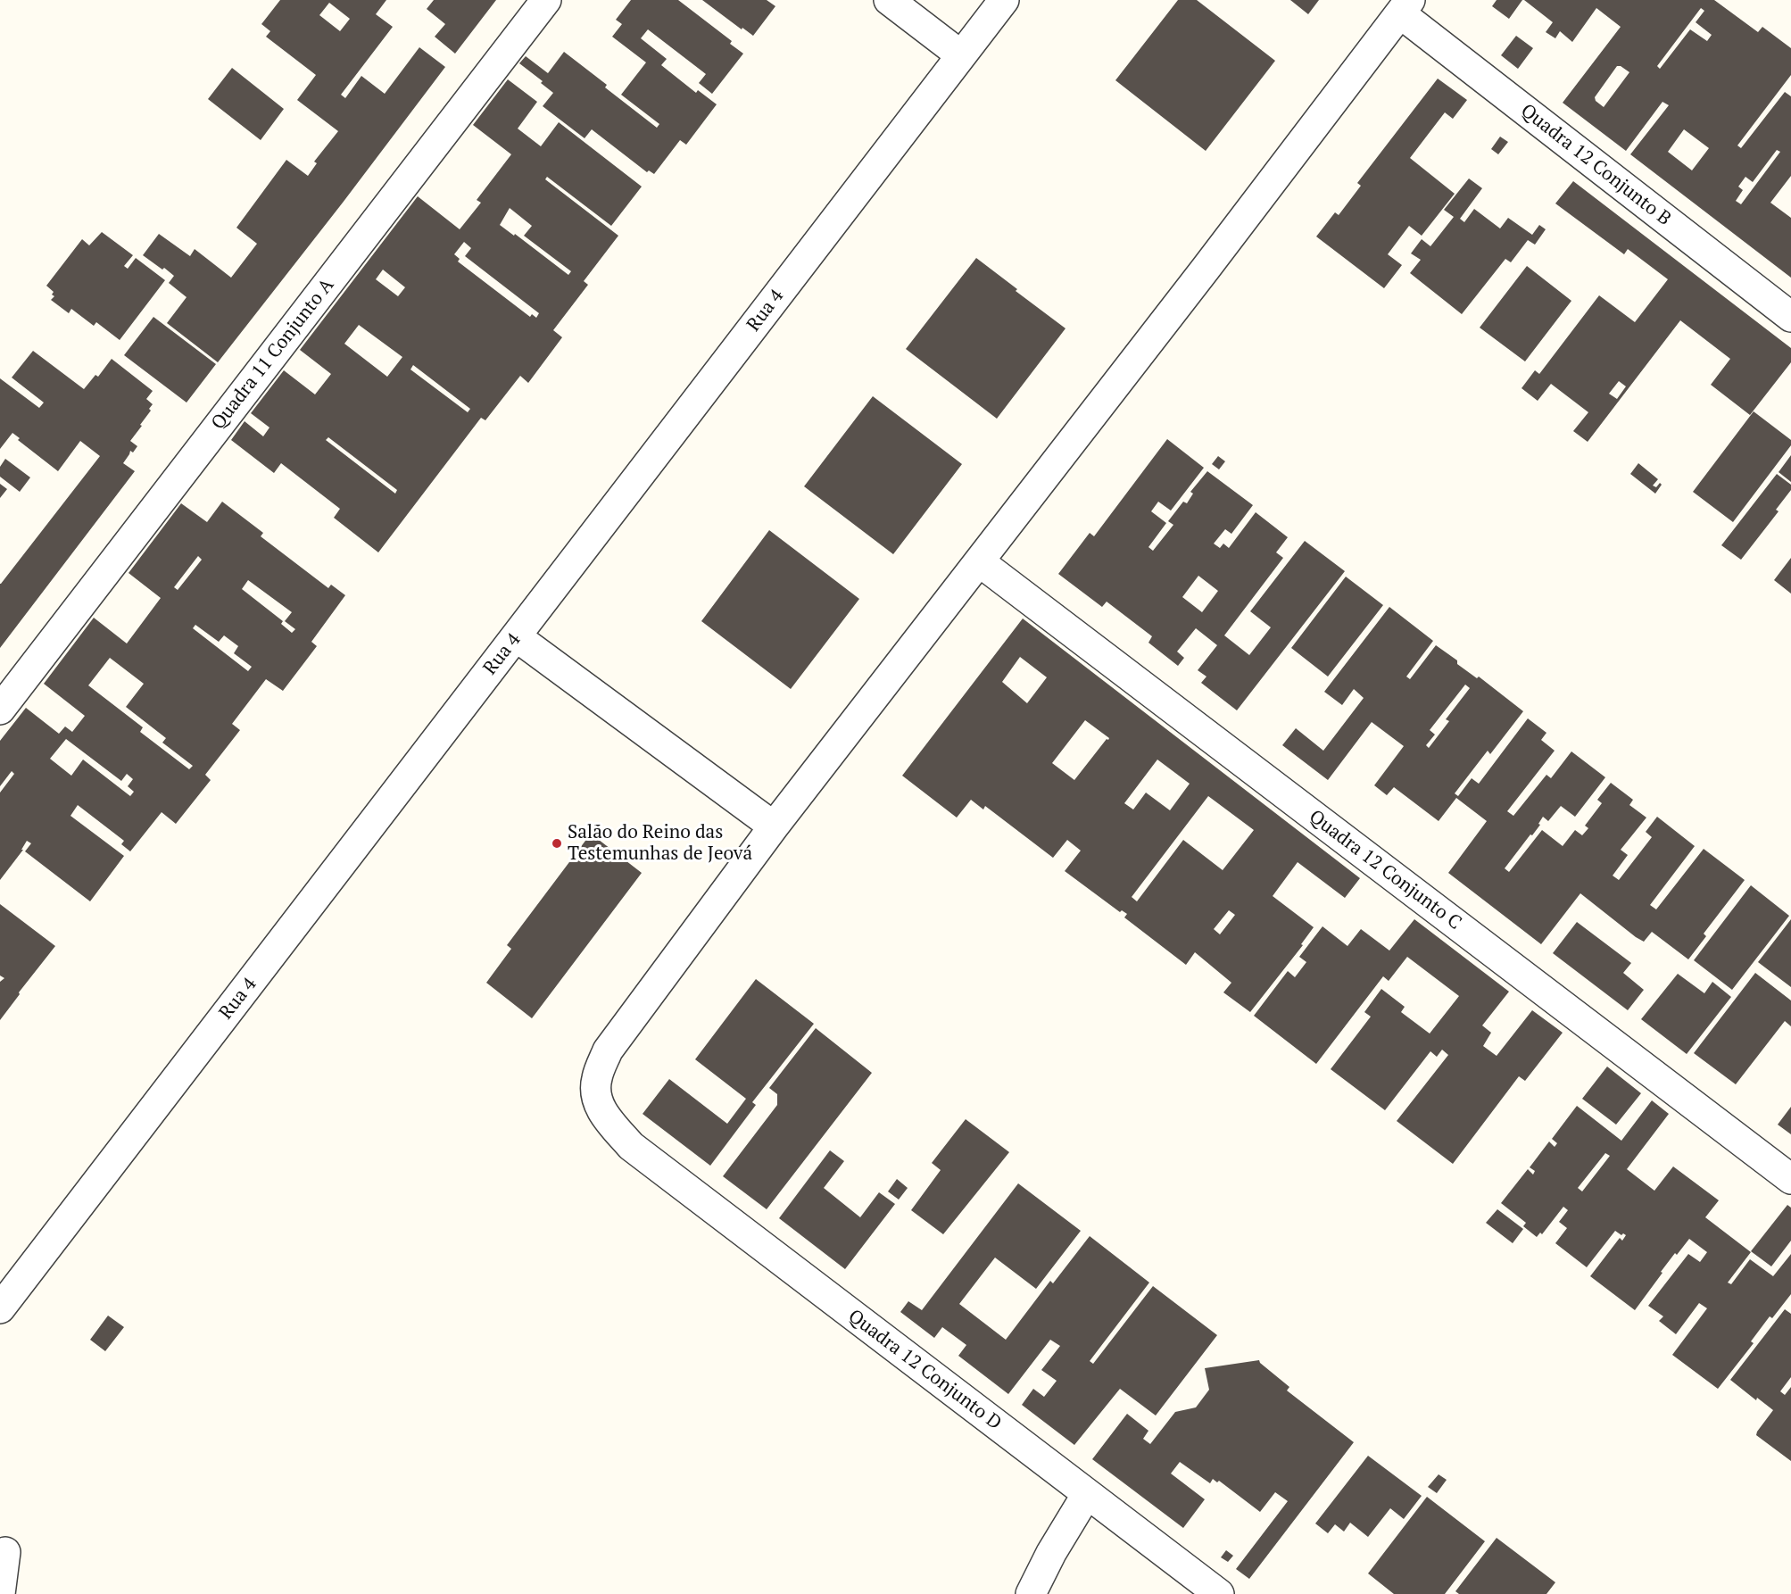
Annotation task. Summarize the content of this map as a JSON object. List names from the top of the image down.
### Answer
{
  "streets": {
    "street": [
      "Quadra 12 Conjunto B",
      "Rua 4",
      "Quadra 11 Conjunto A",
      "Quadra 12 Conjunto C",
      "Quadra 12 Conjunto D"
    ]
  },
  "crossings": [
    ["Quadra 12 Conjunto B", "Quadra 12 Conjunto D"],
    ["Quadra 12 Conjunto C", "Quadra 12 Conjunto D"]
  ],
  "places": ["Salão do Reino das Testemunhas de Jeová"]
}
